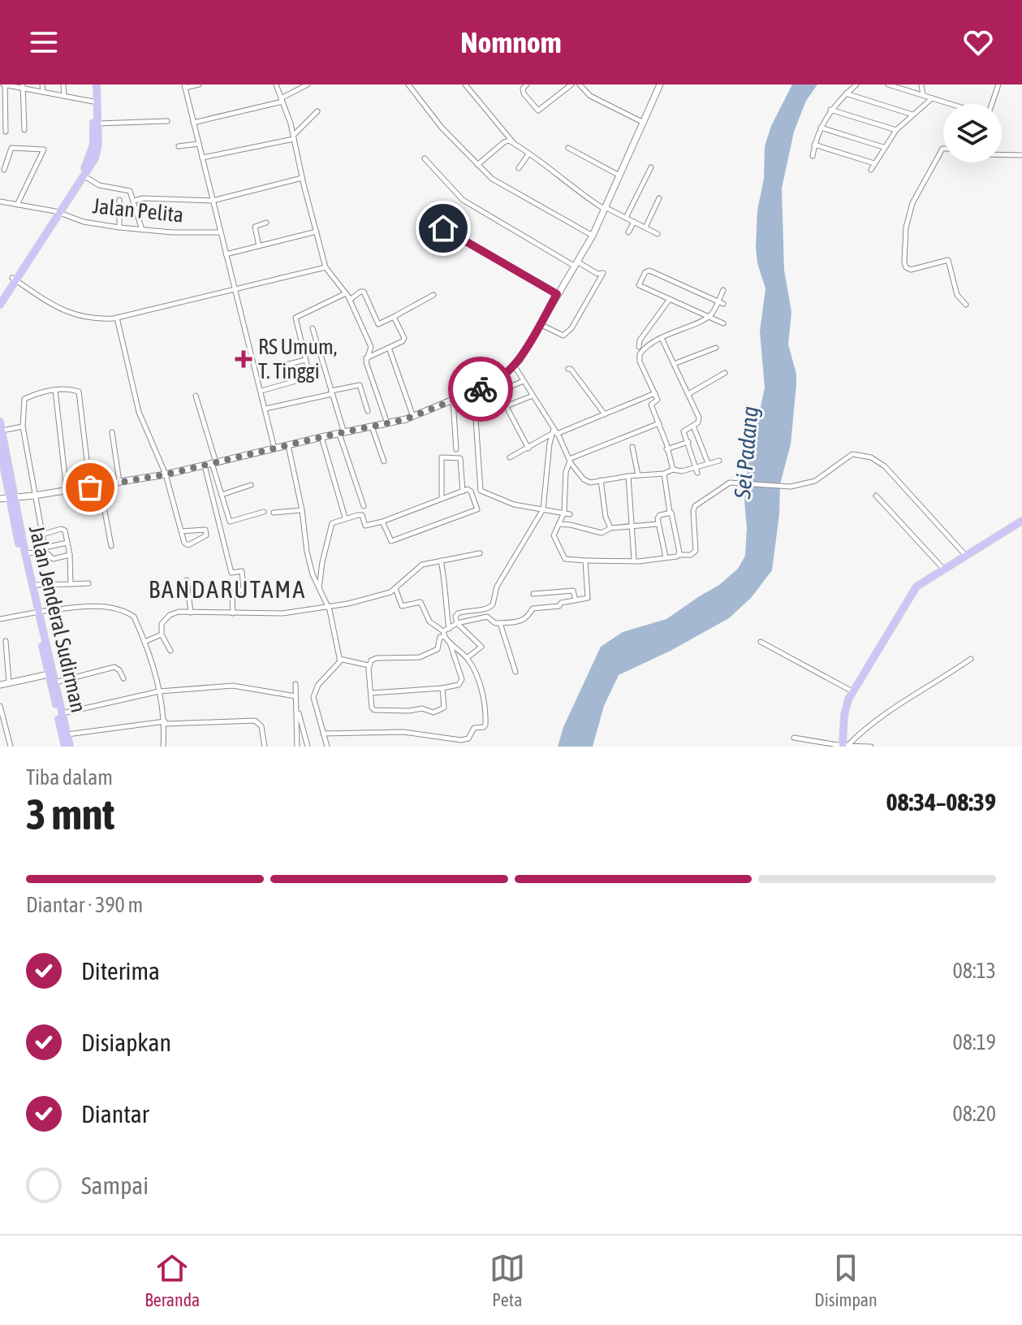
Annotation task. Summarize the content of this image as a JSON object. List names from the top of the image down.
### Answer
{
  "streets": {
    "main road": ["Jalan Jenderal Sudirman"],
    "street": ["Jalan Pelita"]
  },
  "districts": ["BANDARUTAMA"],
  "water": ["Sei Padang"],
  "places": {
    "health": ["RS Umum, T. Tinggi"]
  },
  "page": {
    "header": "Nomnom",
    "heading": ["3 mnt", "Tiba dalam", "08:34–08:39"],
    "bar": "Diantar · 390 m",
    "list": [
      ["Diterima", "08:13"],
      ["Disiapkan", "08:19"],
      ["Diantar", "08:20"],
      "Sampai"
    ],
    "tabs": ["Beranda", "Peta", "Disimpan"]
  }
}
